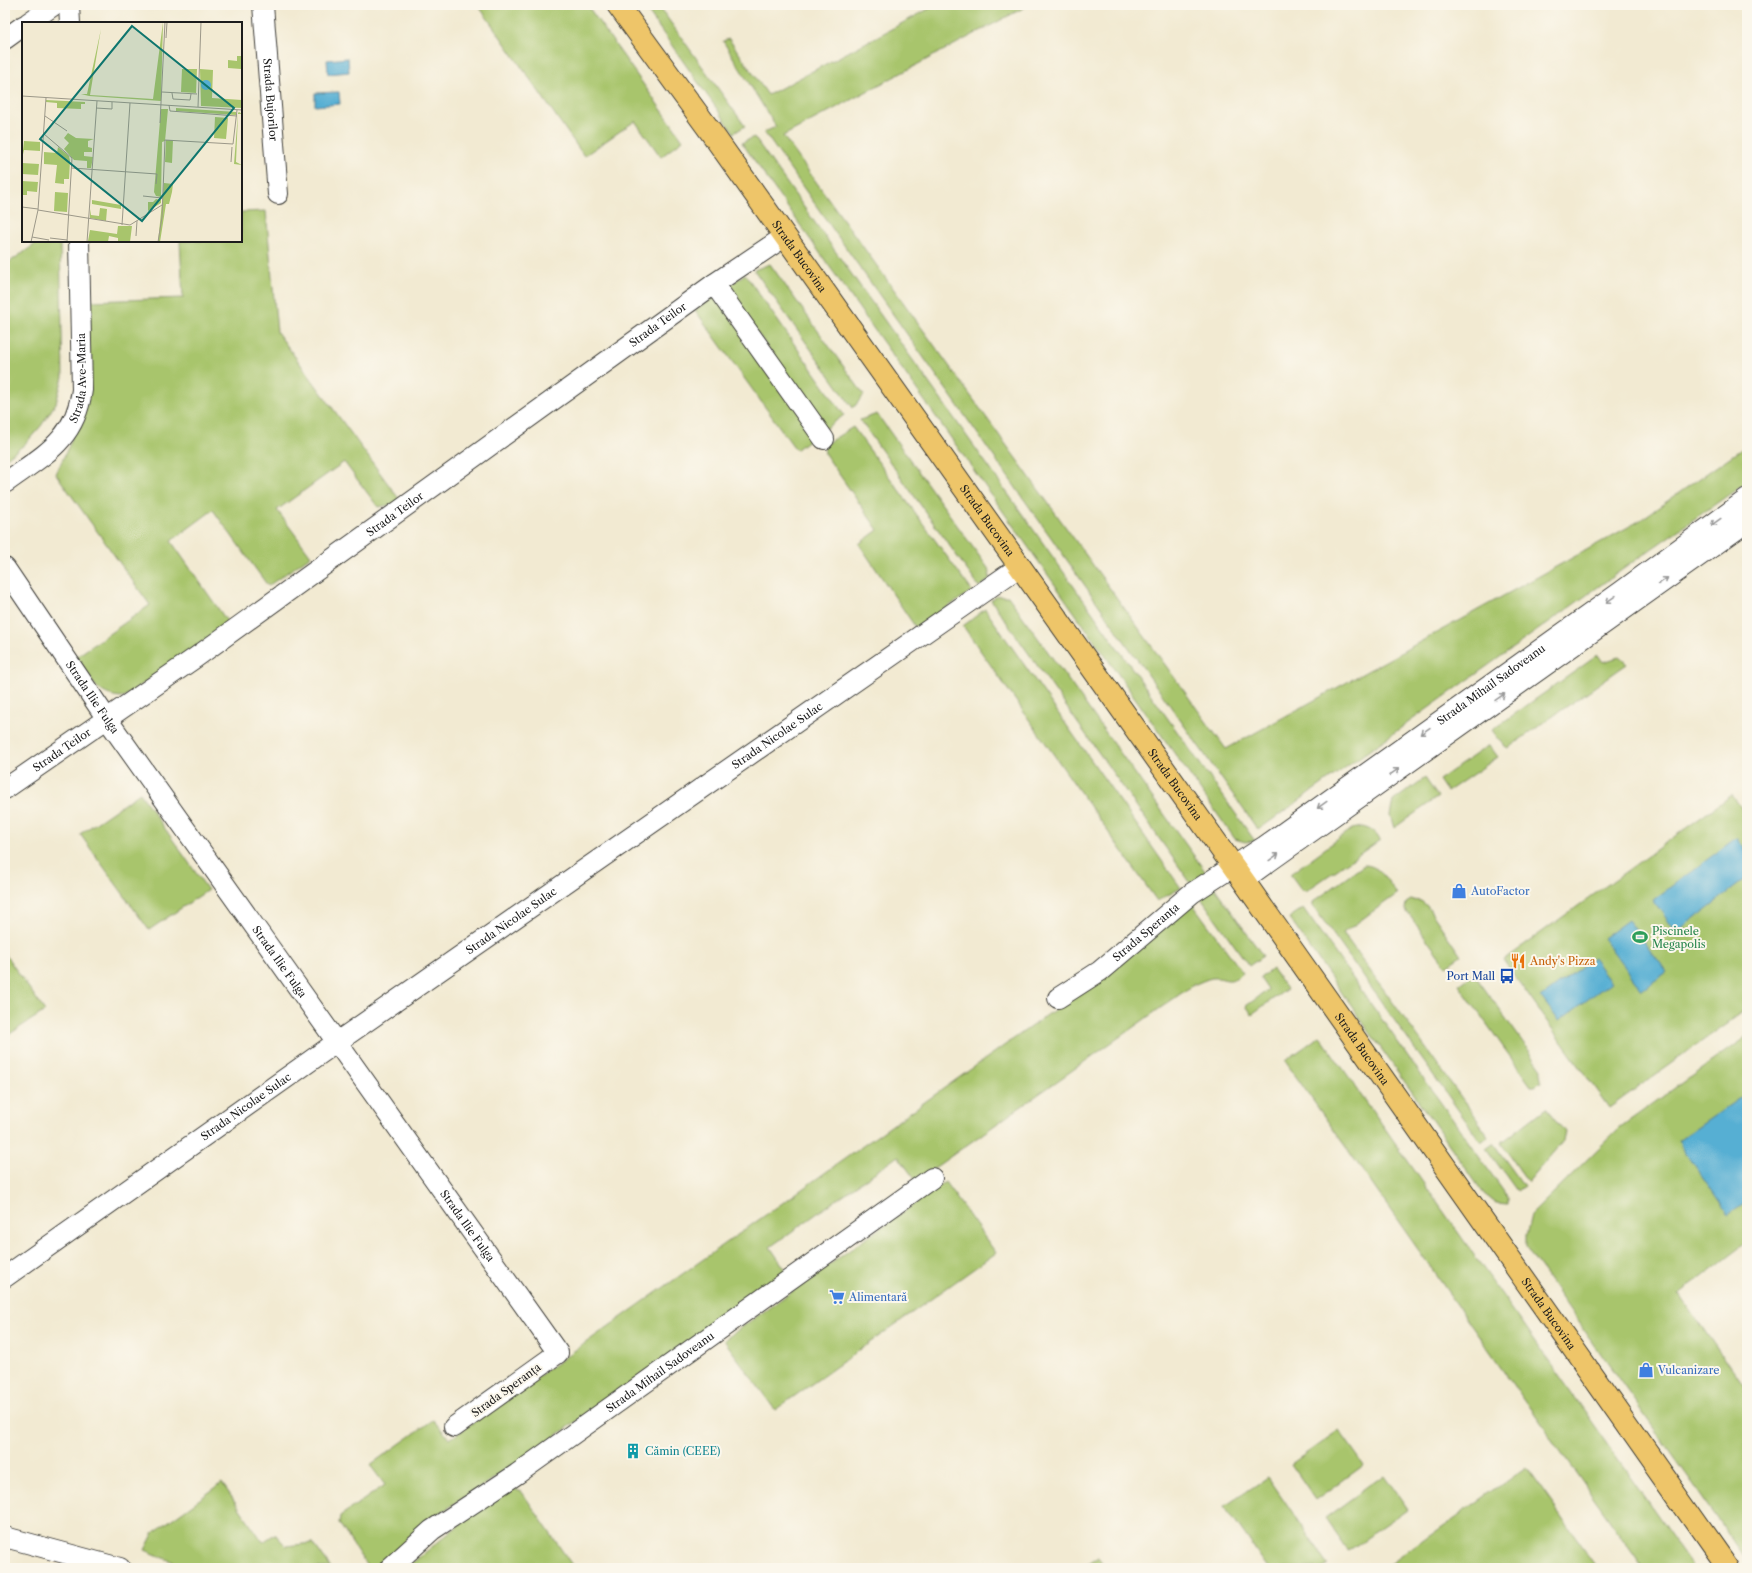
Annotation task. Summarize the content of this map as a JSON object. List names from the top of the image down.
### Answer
{
  "streets": {
    "main road": ["Strada Bucovina"],
    "street": [
      "Strada Bujorilor",
      "Strada Teilor",
      "Strada Ave-Maria",
      "Strada Mihail Sadoveanu",
      "Strada Ilie Fulga",
      "Strada Nicolae Sulac",
      "Strada Speranța"
    ]
  },
  "crossings": [
    ["Strada Bucovina", "Strada Teilor"],
    ["Strada Bucovina", "Strada Mihail Sadoveanu"],
    ["Strada Bucovina", "Strada Nicolae Sulac"],
    ["Strada Bucovina", "Strada Speranța"],
    ["Strada Teilor", "Strada Ilie Fulga"],
    ["Strada Mihail Sadoveanu", "Strada Speranța"],
    ["Strada Ilie Fulga", "Strada Nicolae Sulac"],
    ["Strada Ilie Fulga", "Strada Speranța"]
  ],
  "places": {
    "shop": ["AutoFactor", "Vulcanizare"],
    "sports": ["Piscinele Megapolis"],
    "restaurant": ["Andy's Pizza"],
    "bus stop": ["Port Mall"],
    "supermarket": ["Alimentară"],
    "building": ["Cămin (CEEE)"]
  }
}
